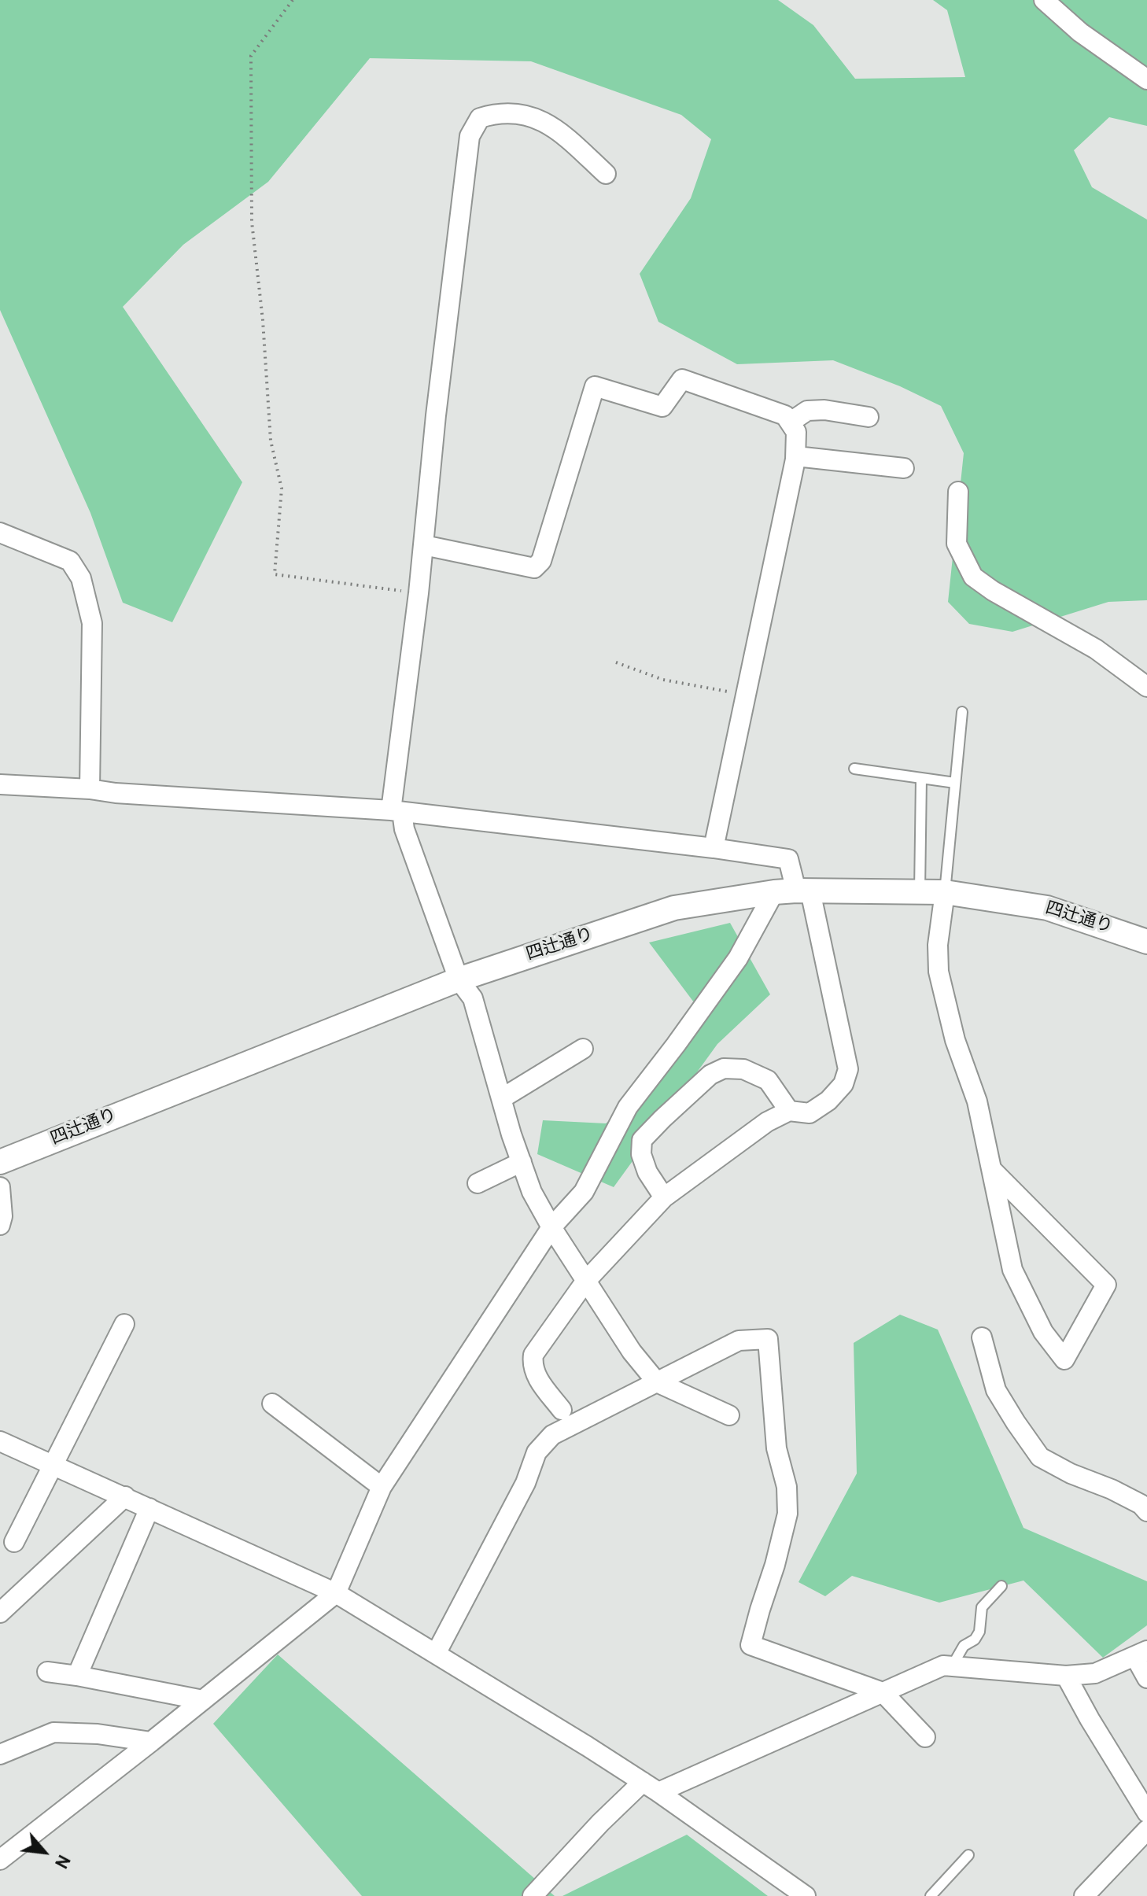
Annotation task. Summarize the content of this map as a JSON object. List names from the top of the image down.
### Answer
{
  "streets": {
    "street": ["四辻通り"]
  },
  "north": "bottom right"
}
